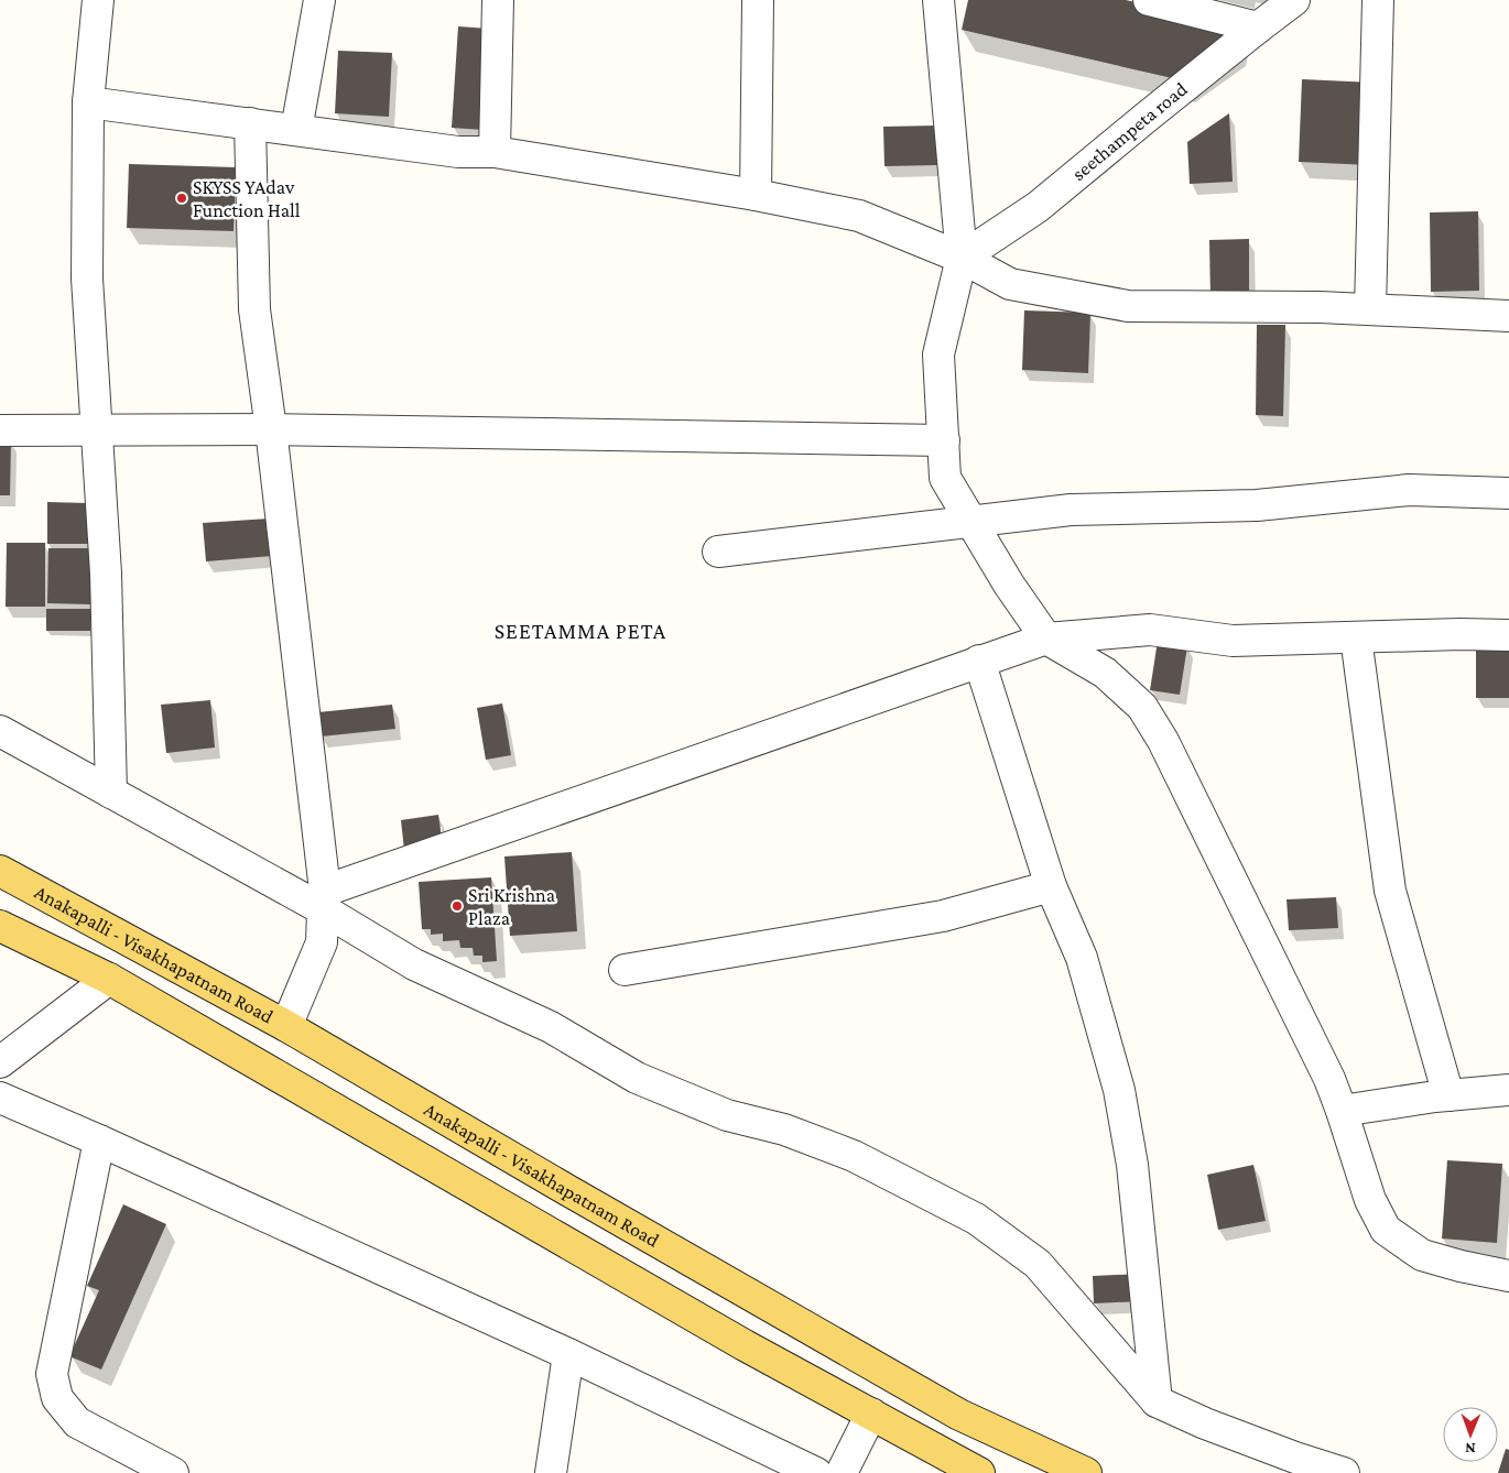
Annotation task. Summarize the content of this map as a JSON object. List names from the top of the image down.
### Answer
{
  "streets": {
    "main road": ["Anakapalli - Visakhapatnam Road"],
    "street": ["seethampeta road"]
  },
  "districts": ["SEETAMMA PETA"],
  "places": ["SKYSS YAdav Function Hall", "Sri Krishna Plaza"],
  "north": "bottom"
}
